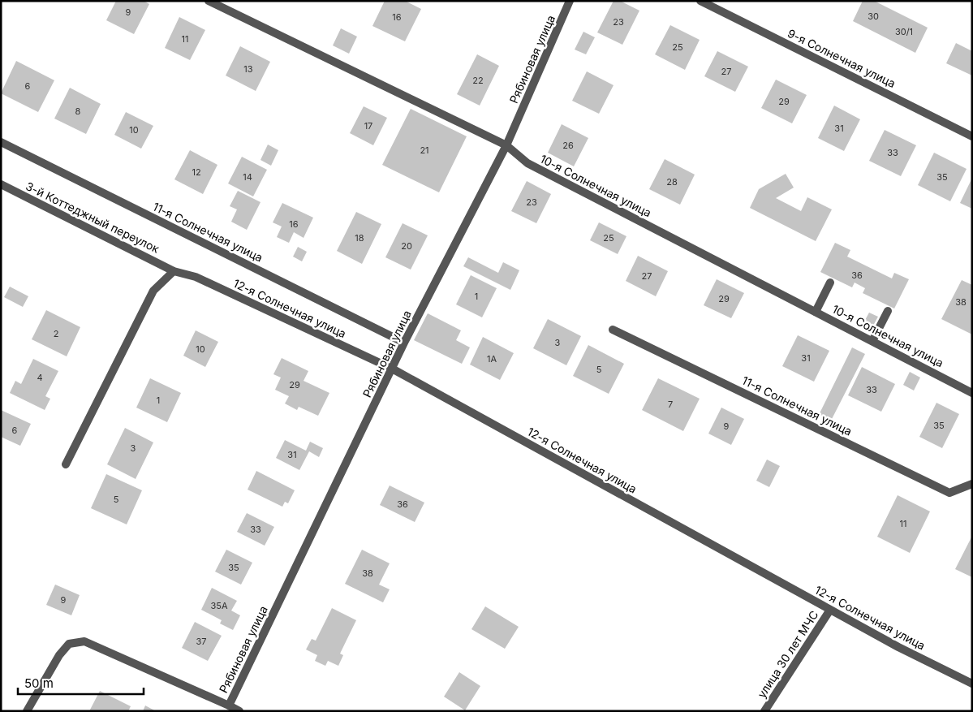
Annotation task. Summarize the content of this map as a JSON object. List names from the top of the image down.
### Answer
{
  "streets": {
    "street": [
      "9-я Солнечная улица",
      "Рябиновая улица",
      "10-я Солнечная улица",
      "3-й Коттеджный переулок",
      "11-я Солнечная улица",
      "12-я Солнечная улица",
      "улица 30 лет МЧС"
    ]
  },
  "crossings": [
    ["Рябиновая улица", "10-я Солнечная улица"],
    ["Рябиновая улица", "11-я Солнечная улица"],
    ["Рябиновая улица", "12-я Солнечная улица"],
    ["3-й Коттеджный переулок", "12-я Солнечная улица"],
    ["12-я Солнечная улица", "улица 30 лет МЧС"]
  ],
  "house_numbers": [
    "9",
    "30",
    "16",
    "23",
    "30/1",
    "11",
    "25",
    "13",
    "27",
    "22",
    "6",
    "29",
    "8",
    "17",
    "31",
    "10",
    "26",
    "21",
    "33",
    "12",
    "14",
    "35",
    "28",
    "23",
    "16",
    "18",
    "25",
    "20",
    "36",
    "27",
    "1",
    "29",
    "38",
    "2",
    "3",
    "10",
    "31",
    "1А",
    "5",
    "4",
    "29",
    "33",
    "1",
    "7",
    "35",
    "9",
    "6",
    "3",
    "31",
    "5",
    "36",
    "11",
    "33",
    "35",
    "38",
    "9",
    "35А",
    "37"
  ],
  "scale_bar": "50 m"
}
